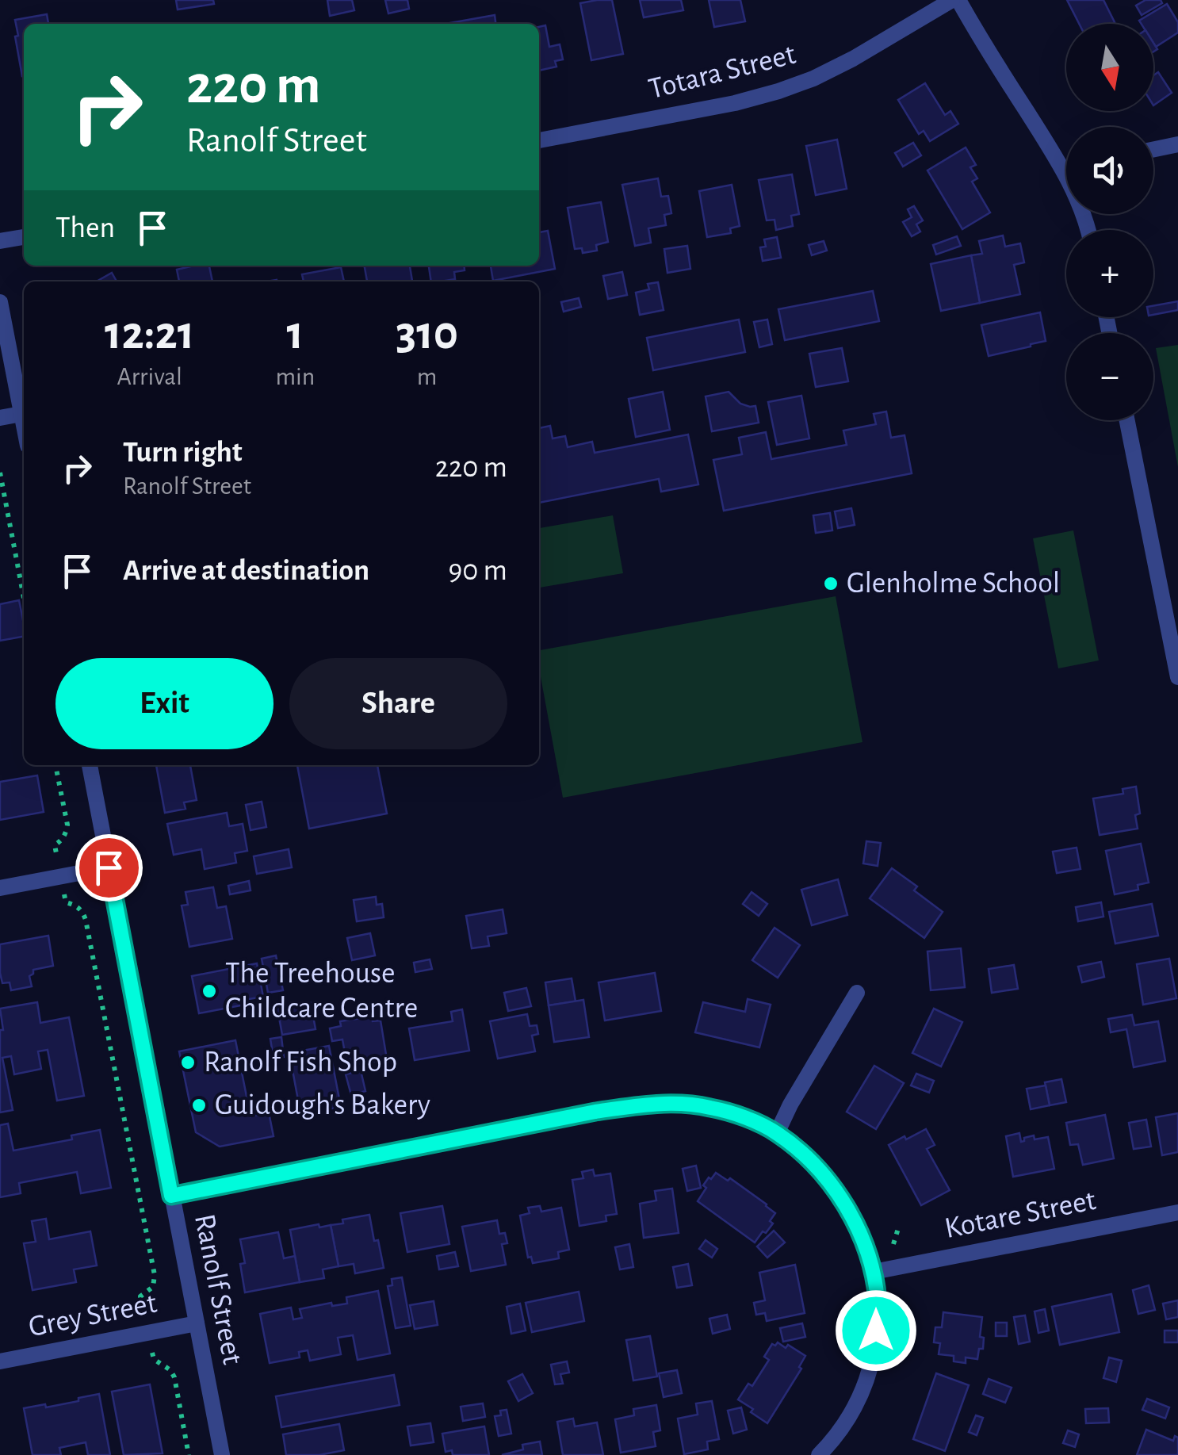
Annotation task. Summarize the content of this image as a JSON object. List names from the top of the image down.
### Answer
{
  "streets": {
    "street": [
      "Totara Street",
      "Kotare Street",
      "Ranolf Street",
      "Grey Street"
    ]
  },
  "crossings": [
    ["Ranolf Street", "Grey Street"]
  ],
  "places": [
    "Glenholme School",
    "The Treehouse Childcare Centre",
    "Ranolf Fish Shop",
    "Guidough's Bakery"
  ],
  "north": "bottom",
  "page": {
    "map_buttons": ["+", "−"],
    "turn": ["220 m", "Ranolf Street"],
    "then": "Then",
    "eta": [
      "12:21",
      "Arrival",
      "1",
      "min",
      "310",
      "m"
    ],
    "list": [
      {
        "name": "Turn right",
        "note": "Ranolf Street",
        "value": "220 m"
      },
      {
        "name": "Arrive at destination",
        "value": "90 m"
      }
    ],
    "buttons": ["Exit", "Share"]
  }
}
